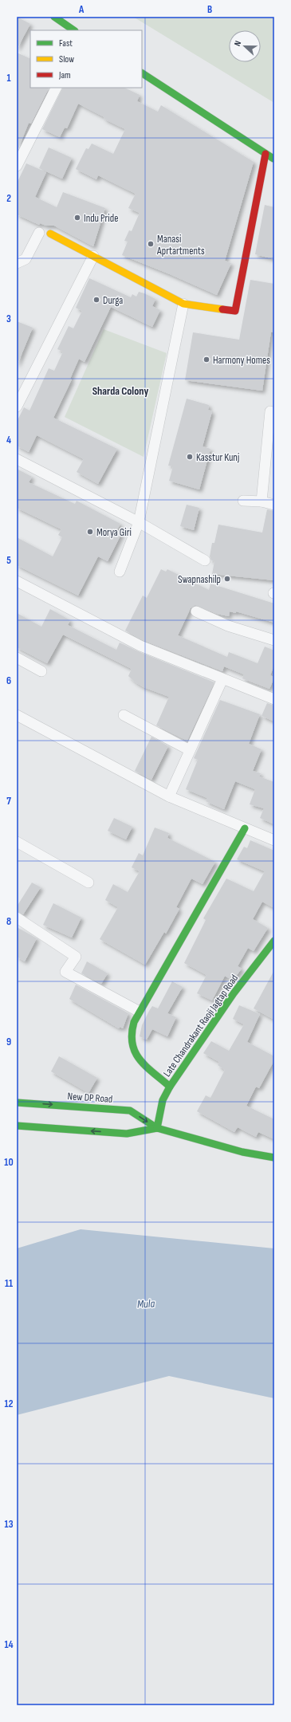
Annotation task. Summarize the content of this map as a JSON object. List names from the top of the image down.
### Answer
{
  "streets": {
    "street": ["Late Chandrakant Raoji Jagtap Road", "New DP Road"]
  },
  "crossings": [
    ["Late Chandrakant Raoji Jagtap Road", "New DP Road"]
  ],
  "districts": ["Sharda Colony"],
  "water": ["Mula"],
  "places": [
    "Indu Pride",
    "Manasi Aprtartments",
    "Durga",
    "Harmony Homes",
    "Kasstur Kunj",
    "Morya Giri",
    "Swapnashilp"
  ],
  "legend": ["Fast", "Slow", "Jam"],
  "north": "left",
  "grid": {
    "columns": ["A", "B"],
    "rows": [
      "1",
      "2",
      "3",
      "4",
      "5",
      "6",
      "7",
      "8",
      "9",
      "10",
      "11",
      "12",
      "13",
      "14"
    ]
  }
}
